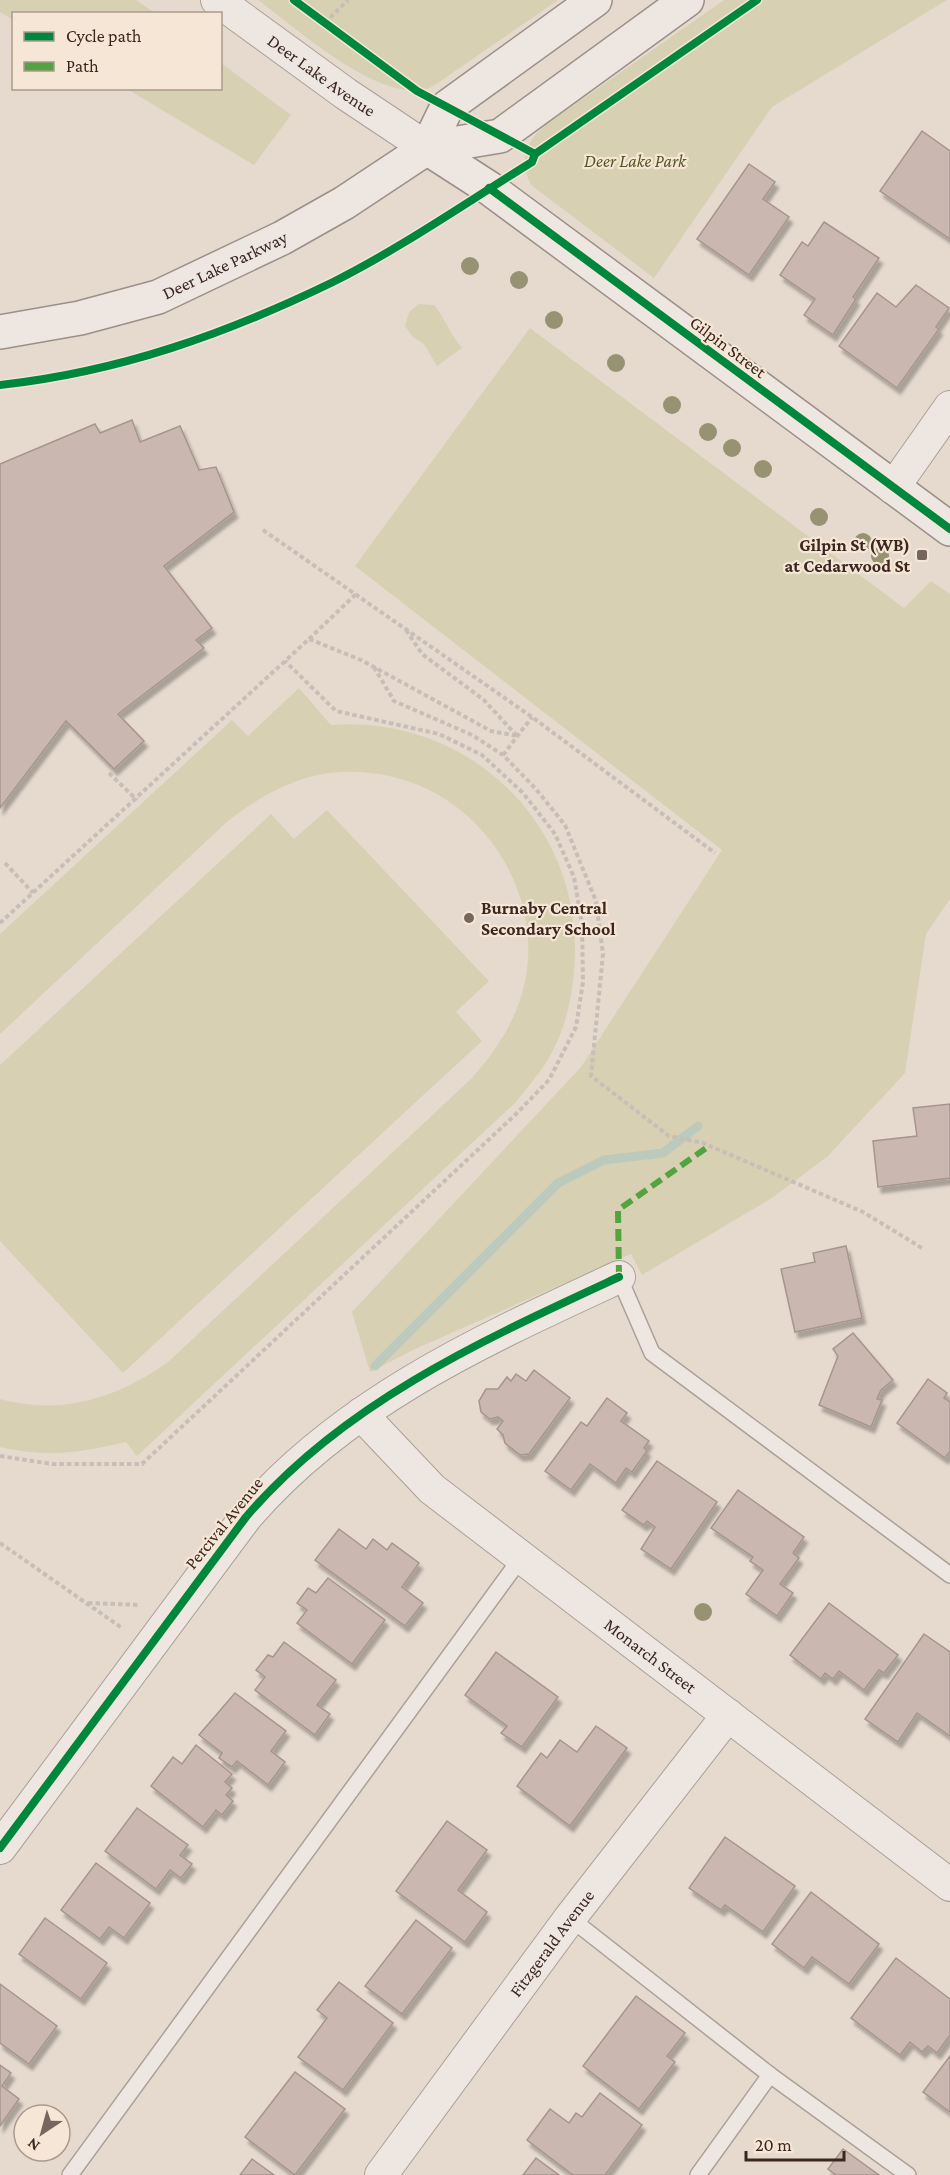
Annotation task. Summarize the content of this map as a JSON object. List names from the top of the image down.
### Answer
{
  "streets": {
    "main road": ["Deer Lake Parkway", "Gilpin Street"],
    "street": [
      "Deer Lake Avenue",
      "Percival Avenue",
      "Monarch Street",
      "Fitzgerald Avenue"
    ]
  },
  "crossings": [
    ["Deer Lake Avenue", "Deer Lake Parkway"],
    ["Deer Lake Avenue", "Gilpin Street"],
    ["Deer Lake Parkway", "Gilpin Street"],
    ["Percival Avenue", "Monarch Street"],
    ["Monarch Street", "Fitzgerald Avenue"]
  ],
  "parks": ["Deer Lake Park"],
  "places": {
    "transit": ["Gilpin St (WB) at Cedarwood St"],
    "other": ["Burnaby Central Secondary School"]
  },
  "legend": ["Cycle path", "Path"],
  "scale_bar": "20 m",
  "north": "bottom left"
}
